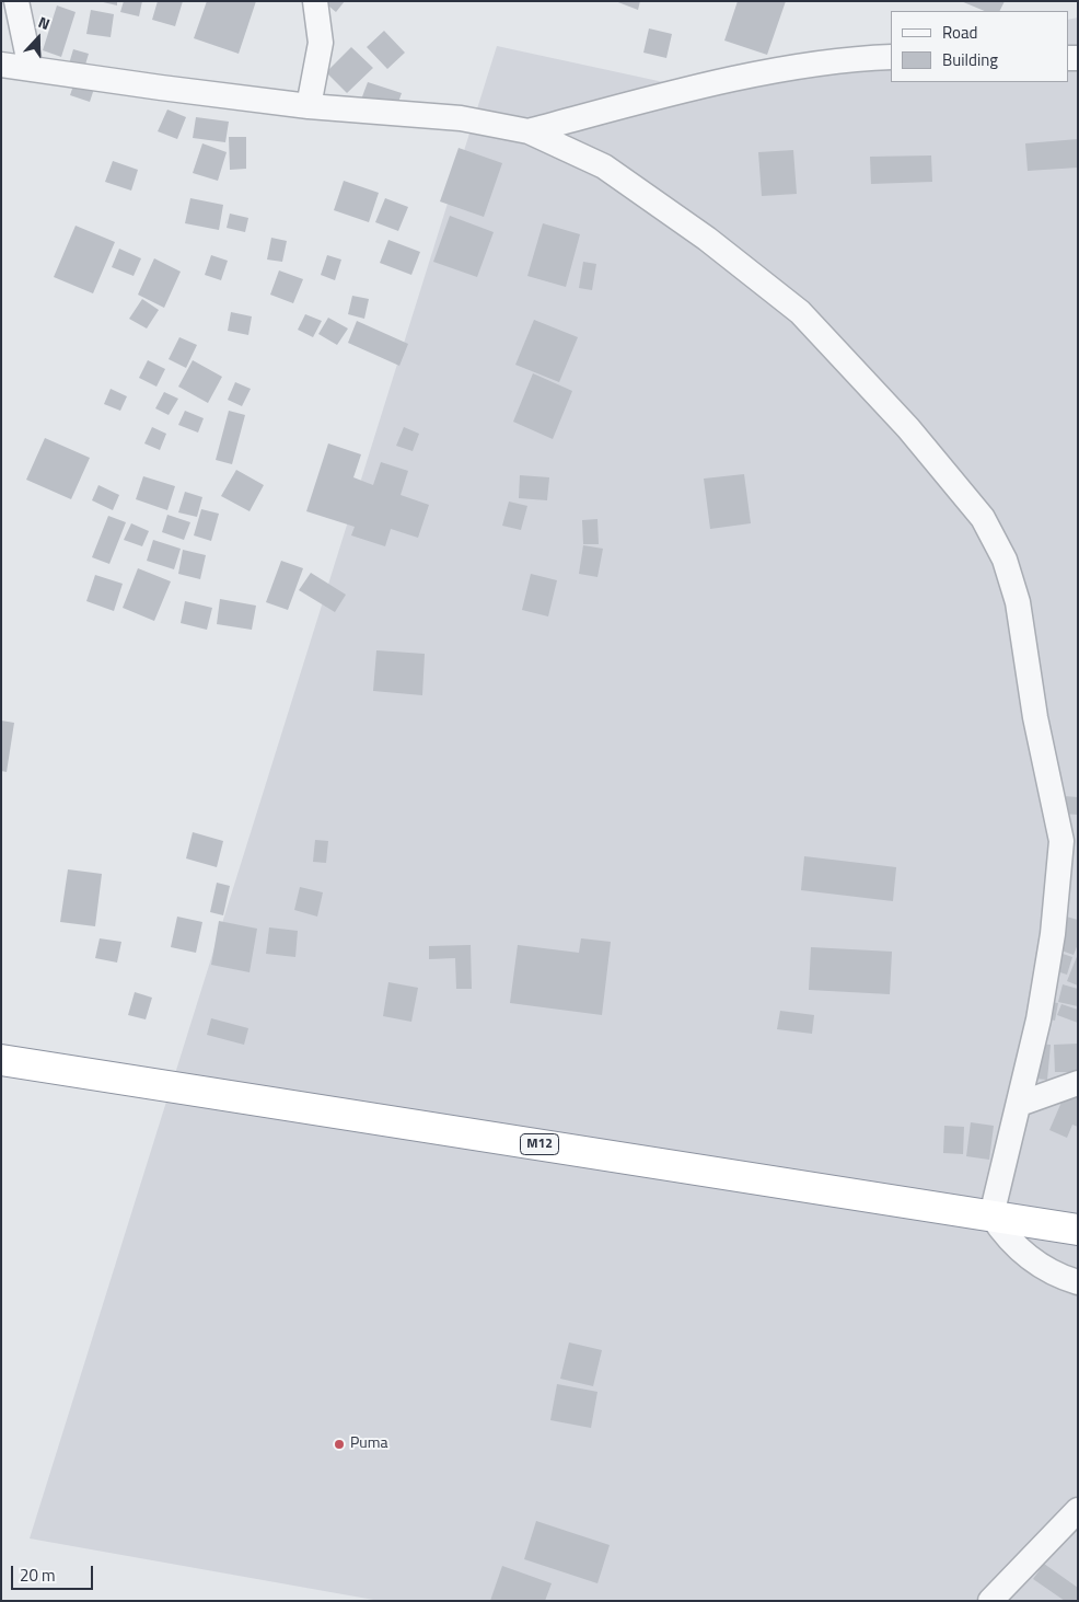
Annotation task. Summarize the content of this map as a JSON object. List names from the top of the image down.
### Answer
{
  "streets": {
    "highway": ["M12"]
  },
  "places": ["Puma"],
  "legend": ["Road", "Building"],
  "scale_bar": "20 m",
  "north": "top"
}
